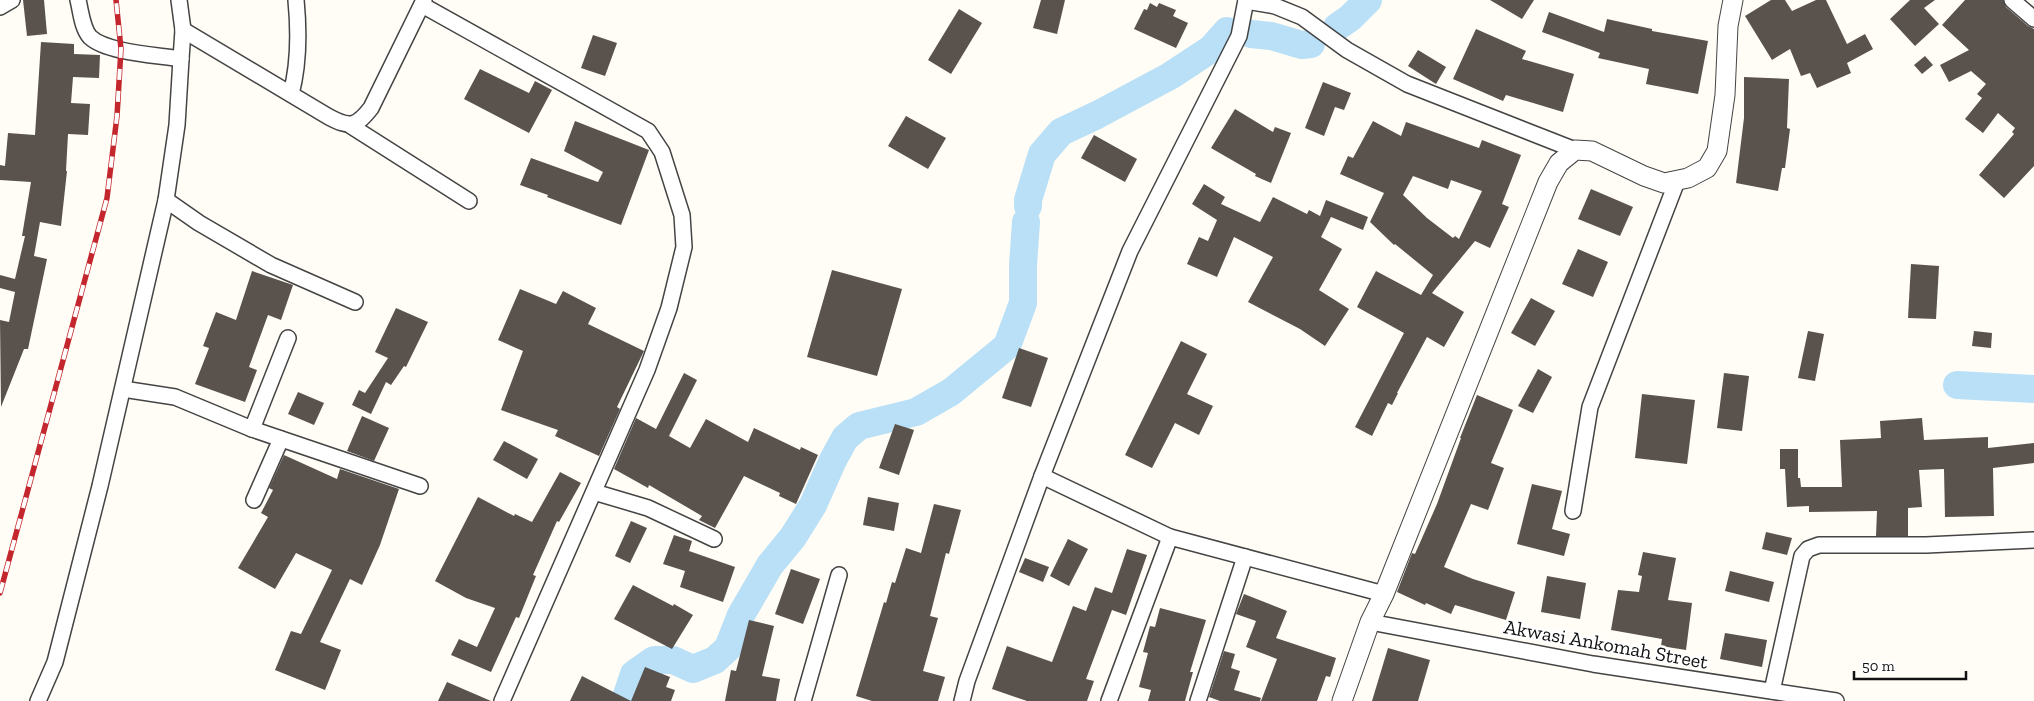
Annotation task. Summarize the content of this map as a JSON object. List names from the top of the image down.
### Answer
{
  "streets": {
    "street": ["Akwasi Ankomah Street"]
  },
  "scale_bar": "50 m"
}
